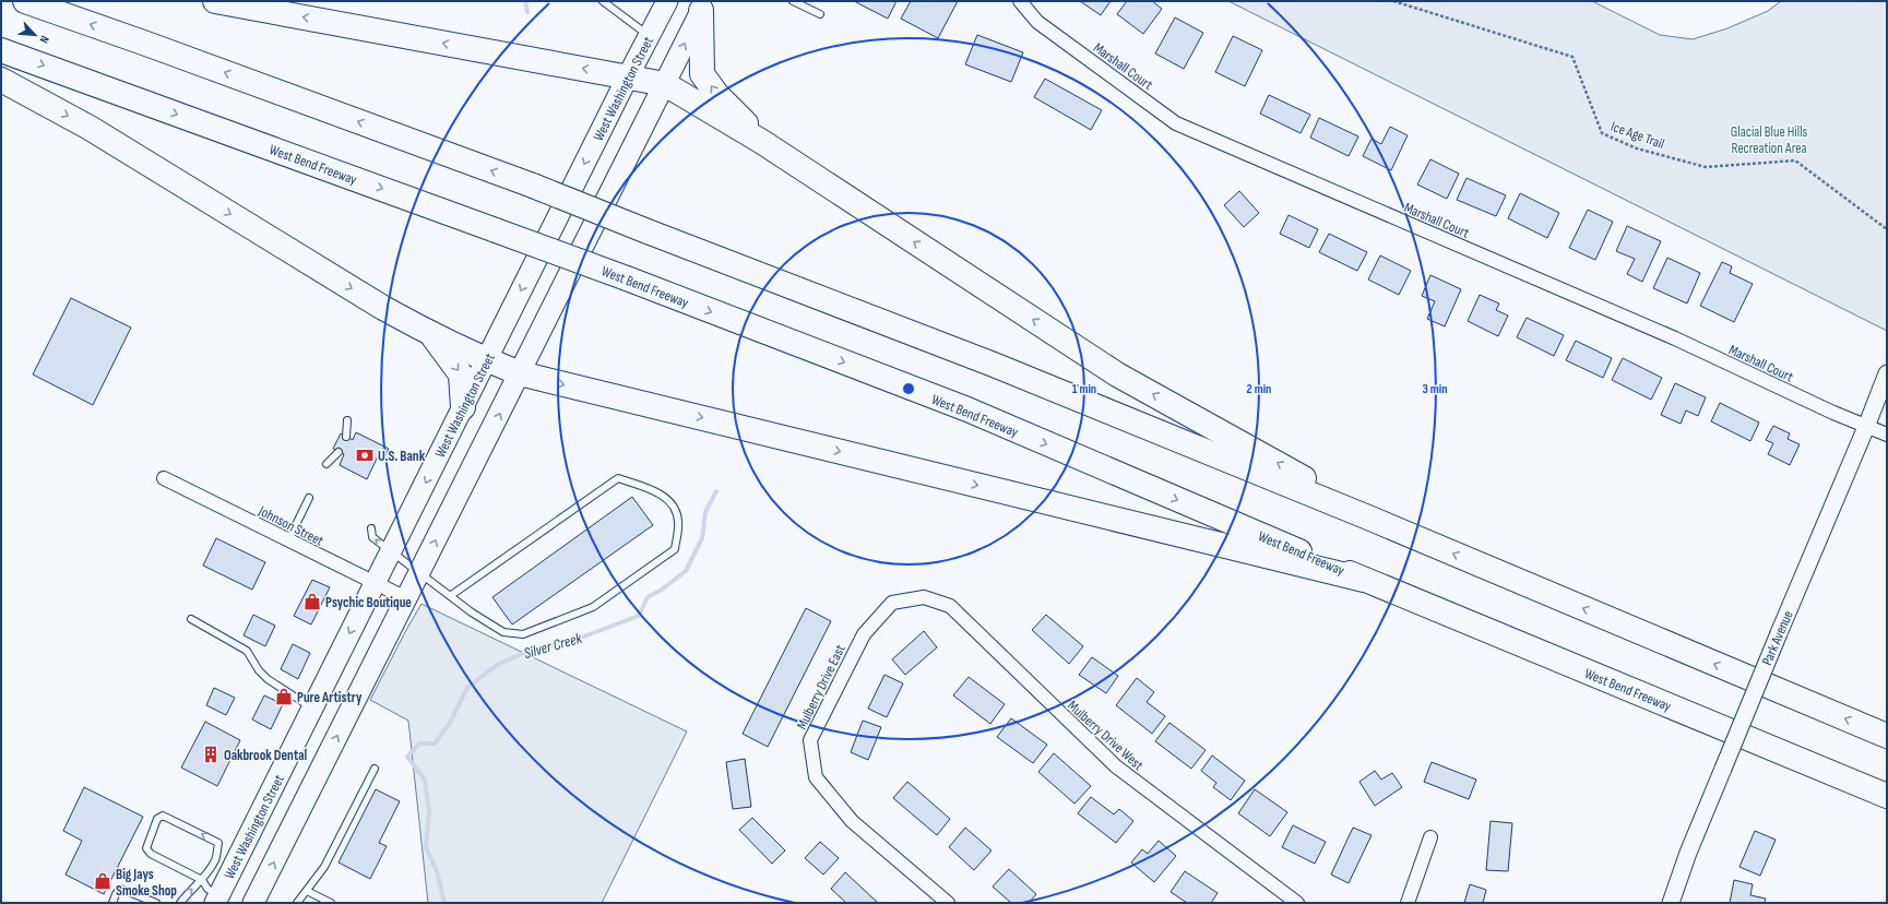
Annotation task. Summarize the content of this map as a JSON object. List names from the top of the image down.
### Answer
{
  "streets": {
    "highway": ["West Bend Freeway"],
    "main road": ["West Washington Street"],
    "street": [
      "Marshall Court",
      "Johnson Street",
      "Park Avenue",
      "Mulberry Drive East",
      "Mulberry Drive West"
    ],
    "path": ["Ice Age Trail"]
  },
  "crossings": [
    ["Marshall Court", "Park Avenue"],
    ["West Washington Street", "Johnson Street"],
    ["Mulberry Drive East", "Mulberry Drive West"]
  ],
  "water": ["Silver Creek"],
  "parks": ["Glacial Blue Hills Recreation Area"],
  "places": {
    "bank": ["U.S. Bank"],
    "shop": ["Psychic Boutique", "Pure Artistry", "Big Jays Smoke Shop"],
    "building": ["Oakbrook Dental"]
  },
  "north": "bottom right",
  "rings": ["1 min", "2 min", "3 min"]
}
